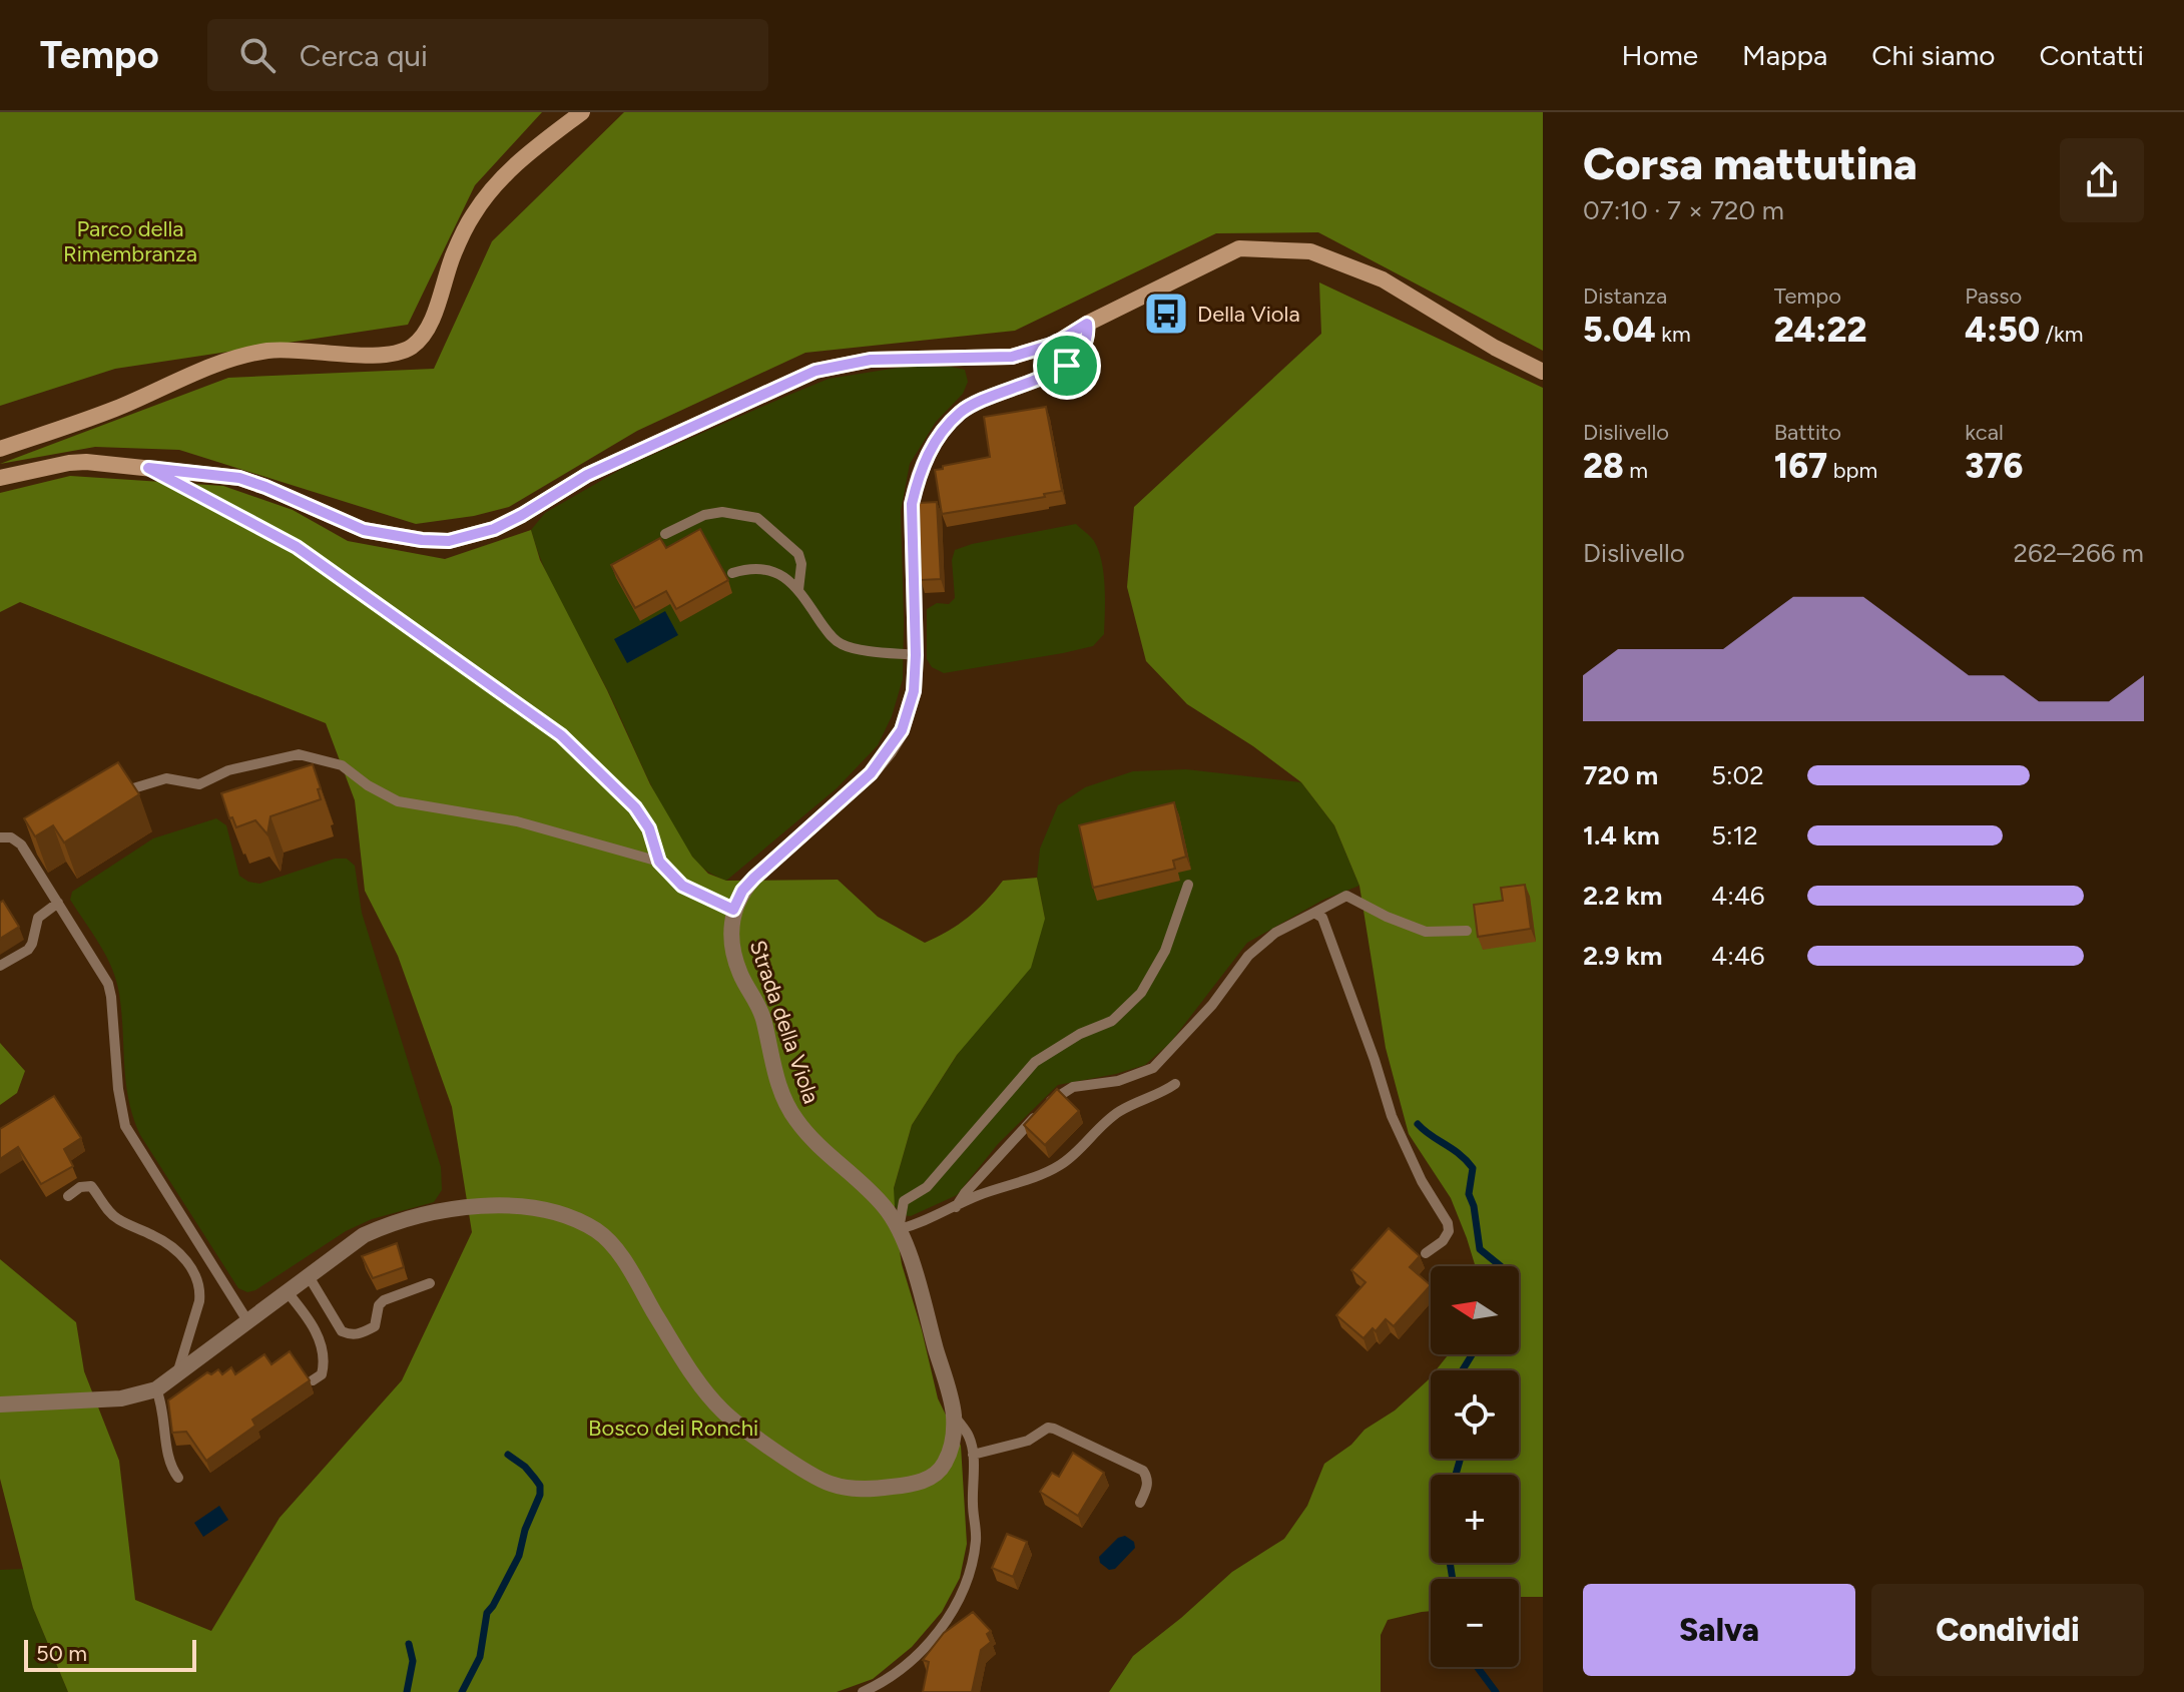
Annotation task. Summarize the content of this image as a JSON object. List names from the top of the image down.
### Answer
{
  "streets": {
    "street": ["Strada della Viola"]
  },
  "parks": ["Parco della Rimembranza", "Bosco dei Ronchi"],
  "places": {
    "bus stop": ["Della Viola"]
  },
  "scale_bar": "50 m",
  "north": "left",
  "page": {
    "header": "Tempo",
    "search": "Cerca qui",
    "nav": [
      "Home",
      "Mappa",
      "Chi siamo",
      "Contatti"
    ],
    "heading": ["Corsa mattutina", "07:10 · 7 × 720 m"],
    "stats": [
      ["Distanza", "5.04 km"],
      ["Tempo", "24:22"],
      ["Passo", "4:50 /km"],
      ["Dislivello", "28 m"],
      ["Battito", "167 bpm"],
      ["kcal", "376"]
    ],
    "chart": ["Dislivello", "262–266 m"],
    "list": [
      {
        "name": "720 m",
        "note": "5:02"
      },
      {
        "name": "1.4 km",
        "note": "5:12"
      },
      {
        "name": "2.2 km",
        "note": "4:46"
      },
      {
        "name": "2.9 km",
        "note": "4:46"
      }
    ],
    "map_buttons": ["+", "−"],
    "buttons": ["Salva", "Condividi"],
    "scale": "50 m"
  }
}
